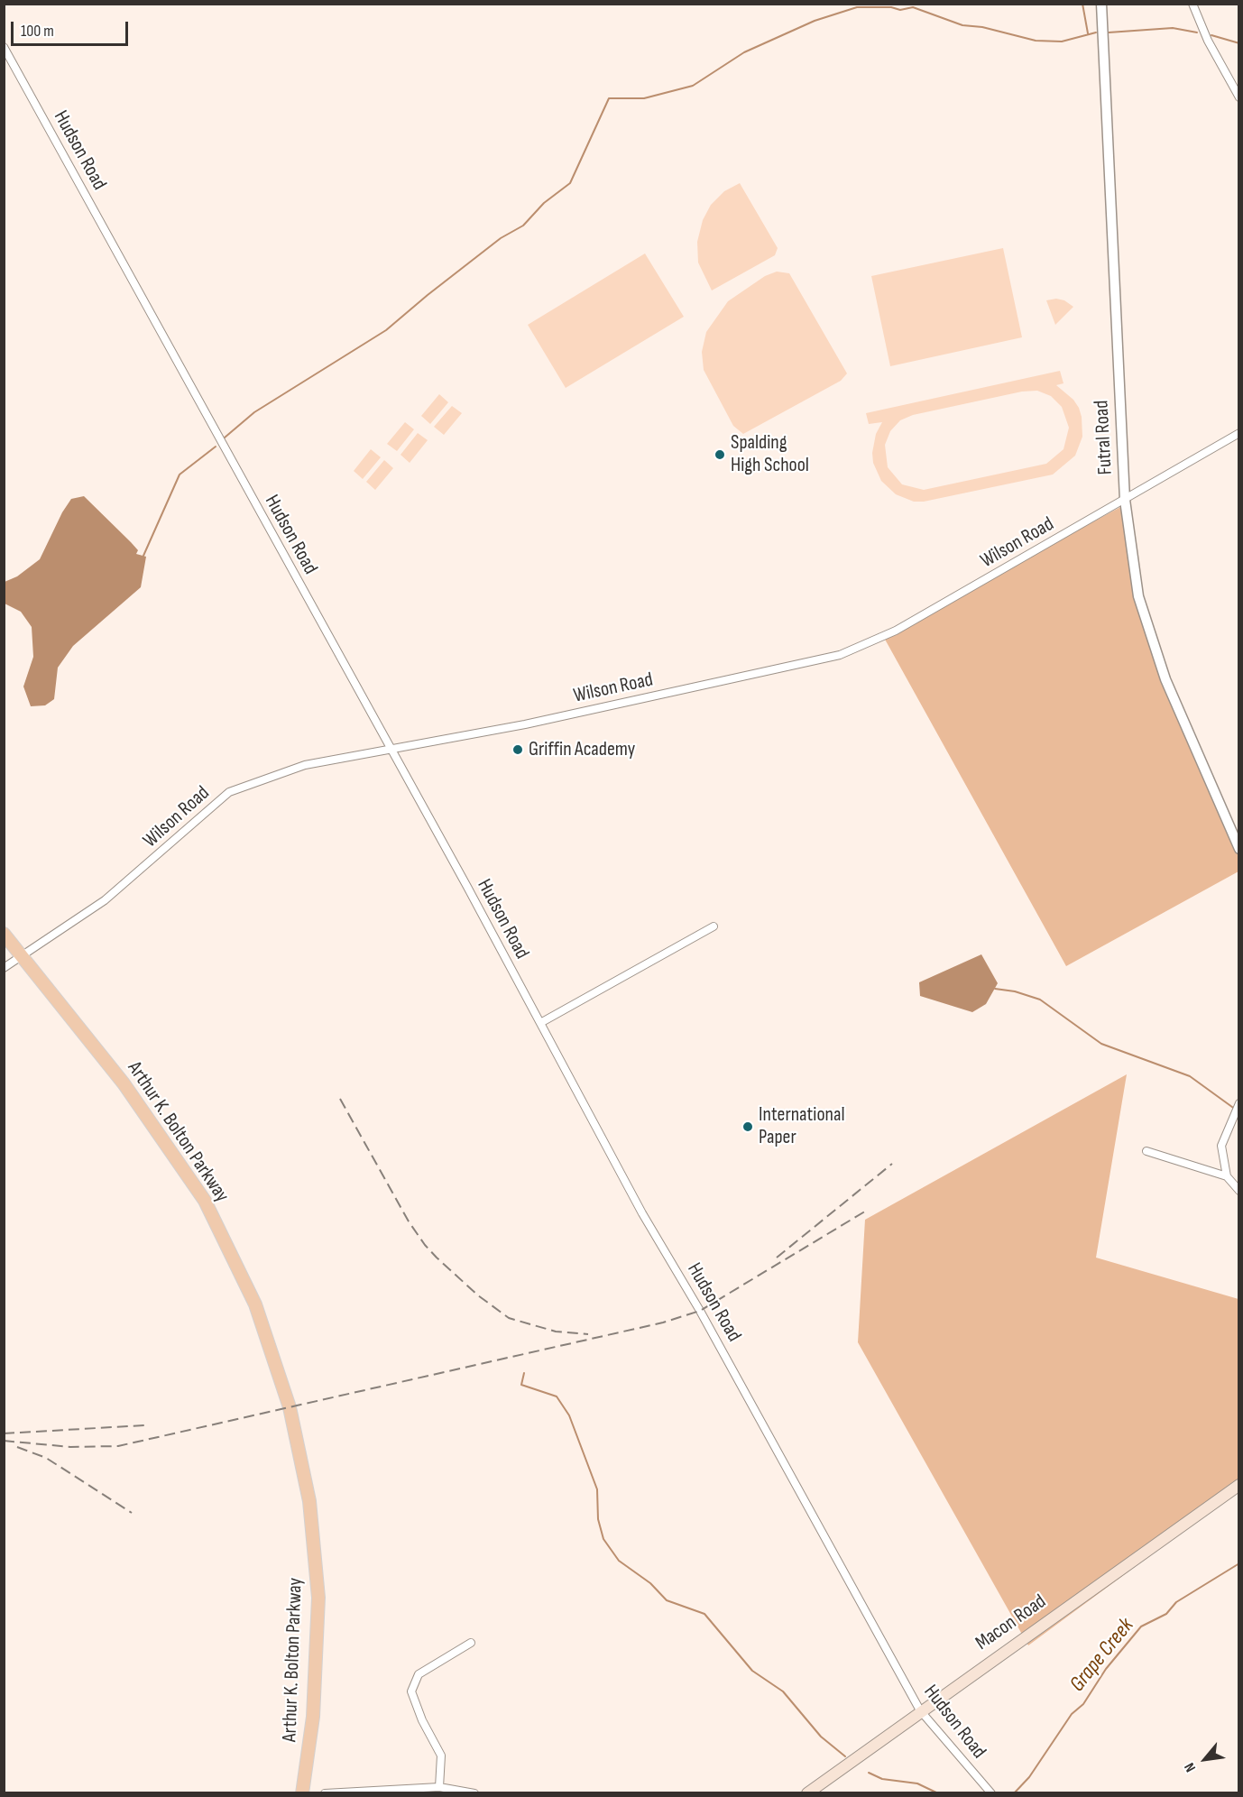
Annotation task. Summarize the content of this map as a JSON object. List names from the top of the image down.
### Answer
{
  "streets": {
    "main road": ["Arthur K. Bolton Parkway", "Macon Road"],
    "street": ["Hudson Road", "Futral Road", "Wilson Road"]
  },
  "crossings": [
    ["Hudson Road", "Wilson Road"],
    ["Hudson Road", "Macon Road"],
    ["Futral Road", "Wilson Road"],
    ["Wilson Road", "Arthur K. Bolton Parkway"]
  ],
  "water": ["Grape Creek"],
  "places": ["Spalding High School", "Griffin Academy", "International Paper"],
  "scale_bar": "100 m",
  "north": "bottom left"
}
